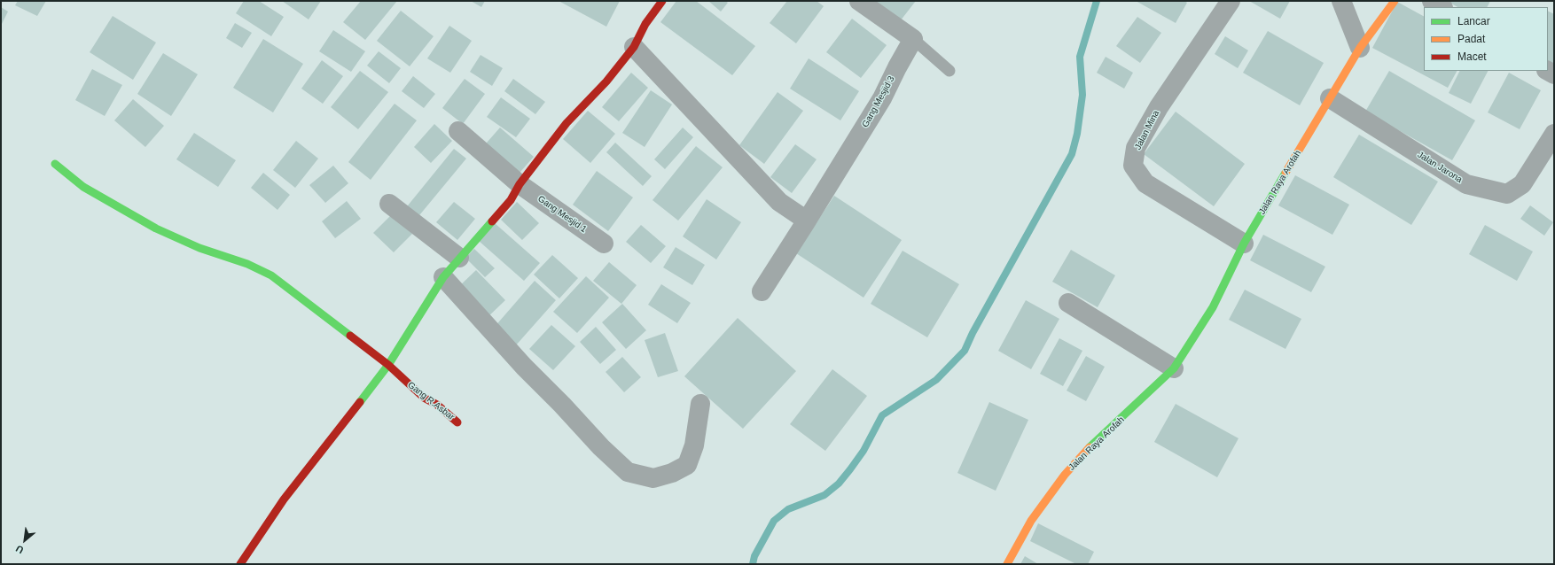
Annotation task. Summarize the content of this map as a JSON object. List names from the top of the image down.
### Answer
{
  "streets": {
    "street": [
      "Gang Mesjid 3",
      "Jalan Mina",
      "Jalan Jarona",
      "Jalan Raya Arofah",
      "Gang Mesjid 1",
      "Gang R.Asbar"
    ]
  },
  "crossings": [
    ["Jalan Mina", "Jalan Raya Arofah"],
    ["Jalan Jarona", "Jalan Raya Arofah"]
  ],
  "legend": ["Lancar", "Padat", "Macet"],
  "north": "bottom left"
}
